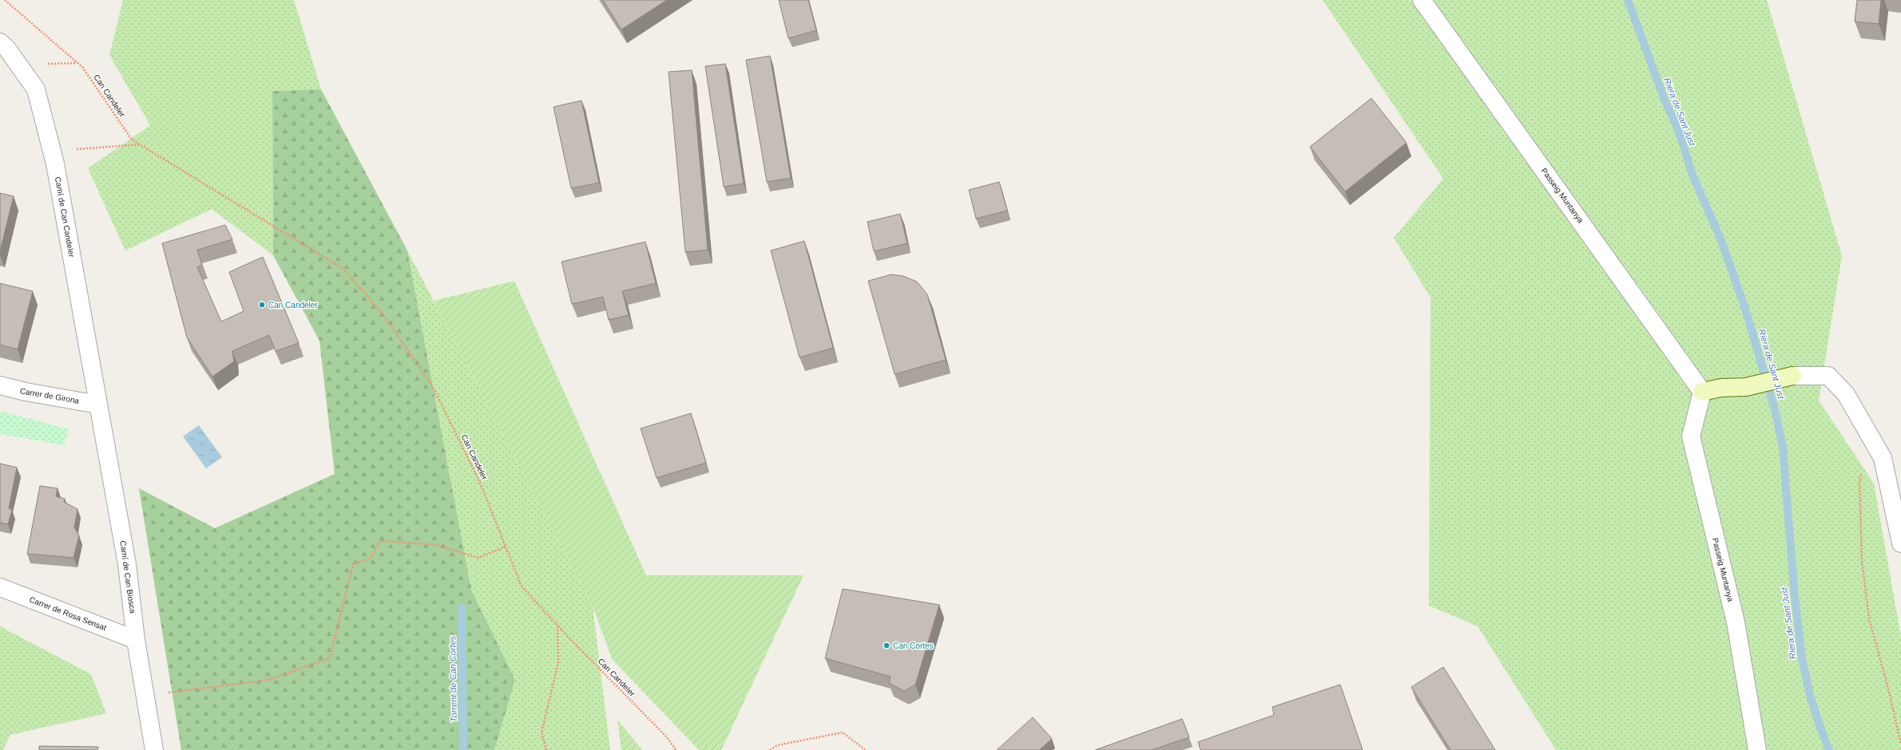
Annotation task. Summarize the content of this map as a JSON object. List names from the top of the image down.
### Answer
{
  "streets": {
    "street": [
      "Passeig Muntanya",
      "Camí de Can Candeler",
      "Carrer de Girona",
      "Camí de Can Biosca",
      "Carrer de Rosa Sensat"
    ],
    "path": ["Can Candeler"]
  },
  "crossings": [
    ["Camí de Can Candeler", "Carrer de Girona"],
    ["Camí de Can Candeler", "Camí de Can Biosca"],
    ["Carrer de Girona", "Camí de Can Biosca"],
    ["Camí de Can Biosca", "Carrer de Rosa Sensat"]
  ],
  "water": ["Riera de Sant Just", "Torrent de Can Cortes"],
  "places": ["Can Candeler", "Can Cortes"]
}
